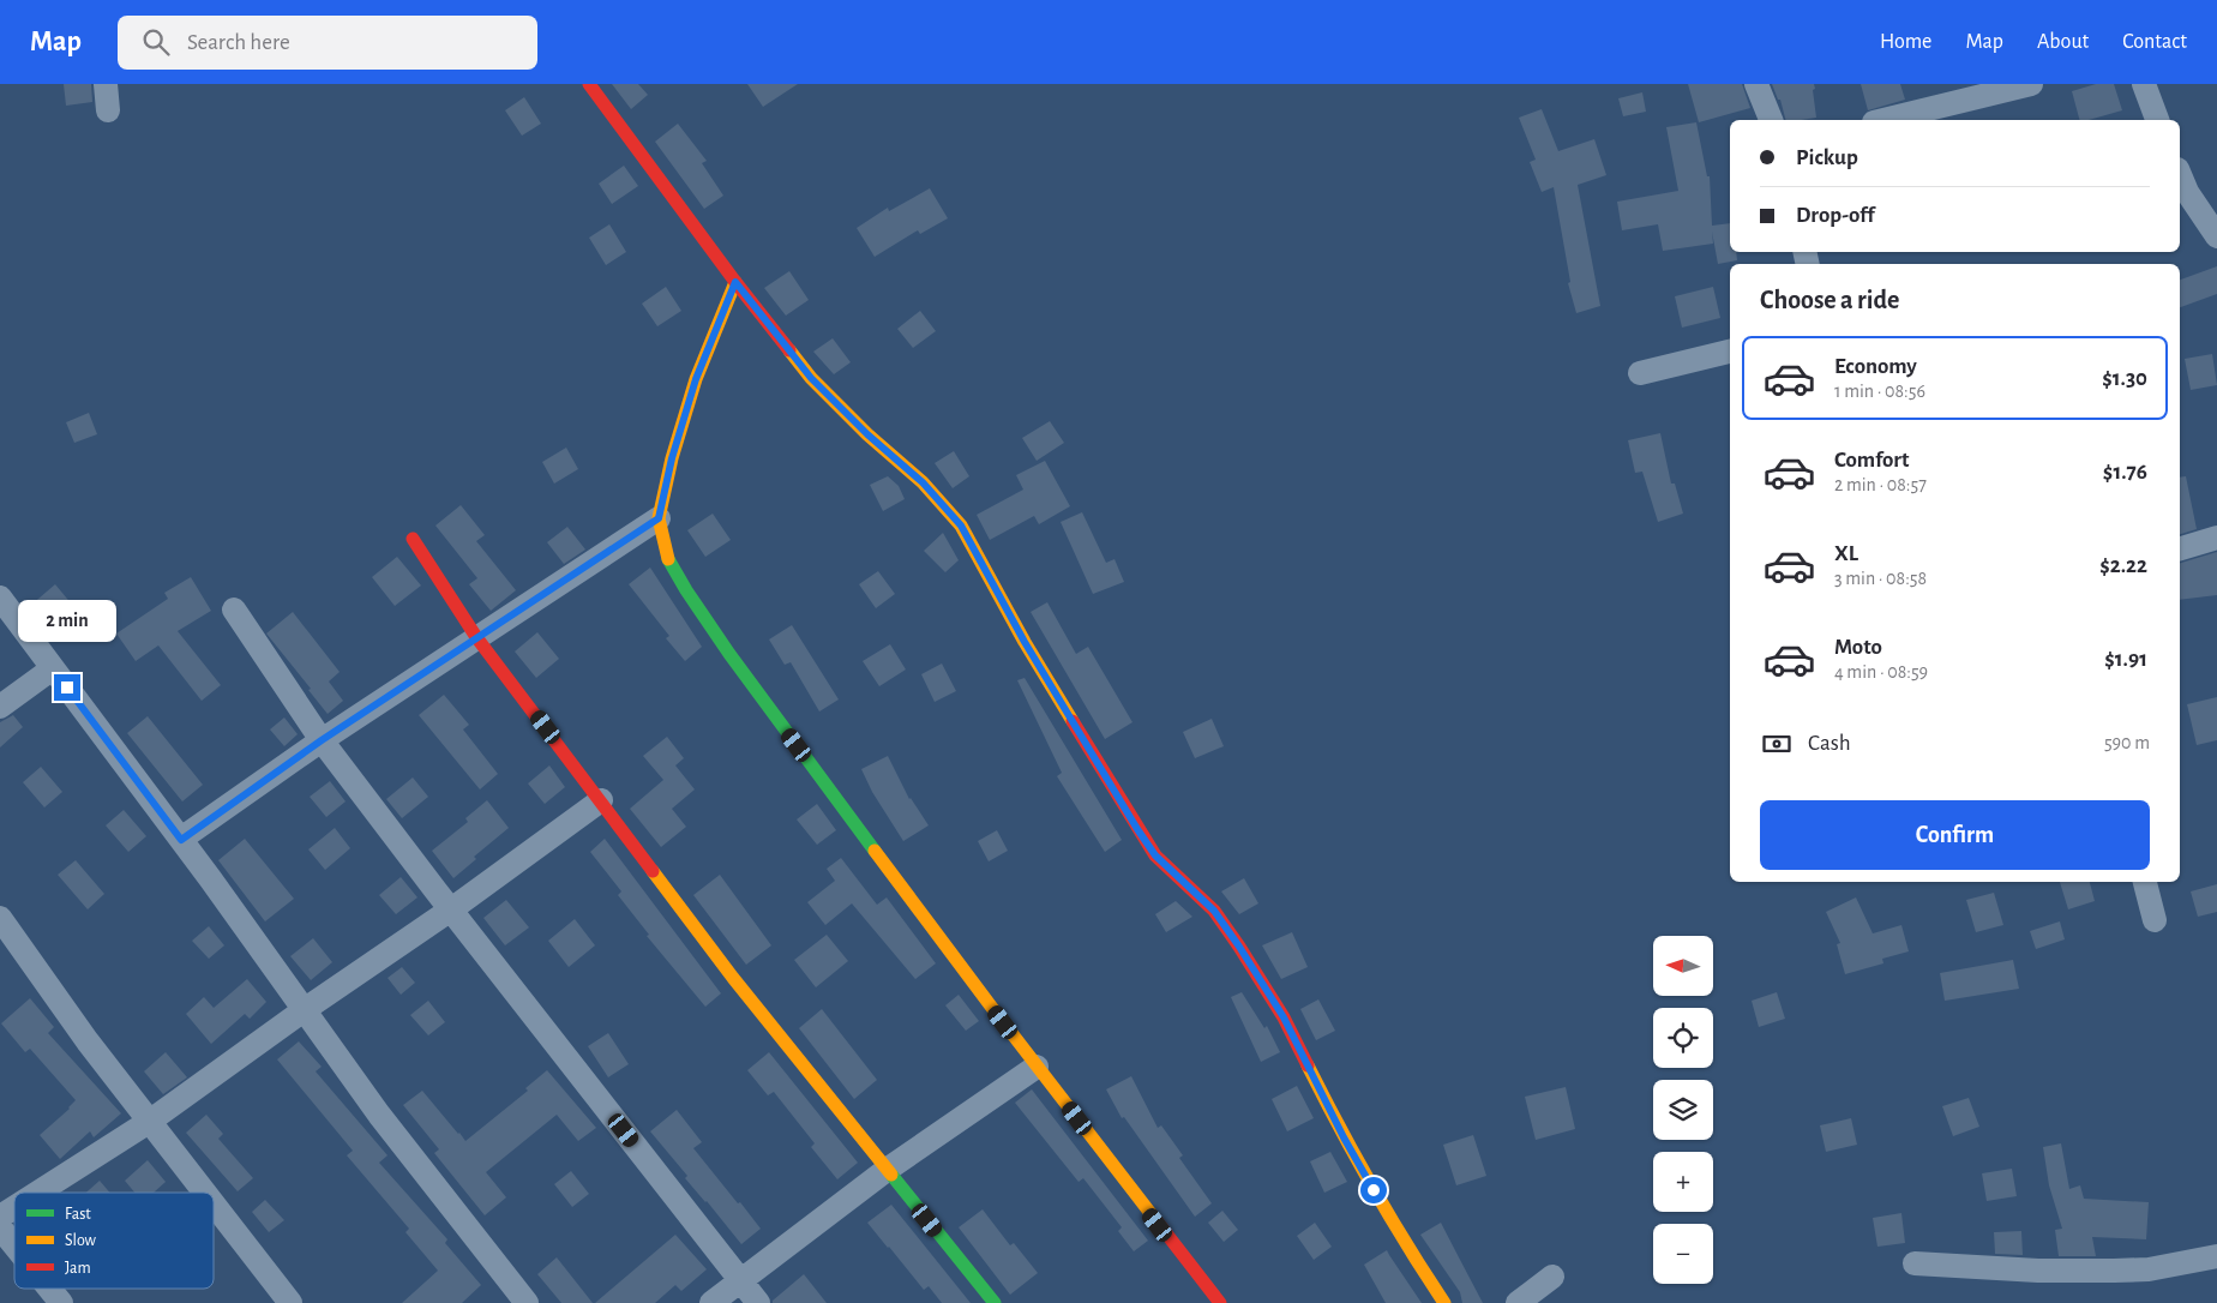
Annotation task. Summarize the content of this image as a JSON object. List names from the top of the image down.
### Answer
{
  "legend": ["Fast", "Slow", "Jam"],
  "north": "left",
  "page": {
    "header": "Map",
    "search": "Search here",
    "nav": [
      "Home",
      "Map",
      "About",
      "Contact"
    ],
    "banner": ["Pickup", "Drop-off"],
    "heading": "Choose a ride",
    "list": [
      {
        "name": "Economy",
        "note": "1 min · 08:56",
        "value": "$1.30"
      },
      {
        "name": "Comfort",
        "note": "2 min · 08:57",
        "value": "$1.76"
      },
      {
        "name": "XL",
        "note": "3 min · 08:58",
        "value": "$2.22"
      },
      {
        "name": "Moto",
        "note": "4 min · 08:59",
        "value": "$1.91"
      }
    ],
    "bubble": "2 min",
    "pay": ["Cash", "590 m"],
    "buttons": "Confirm",
    "map_buttons": ["+", "−"]
  }
}
